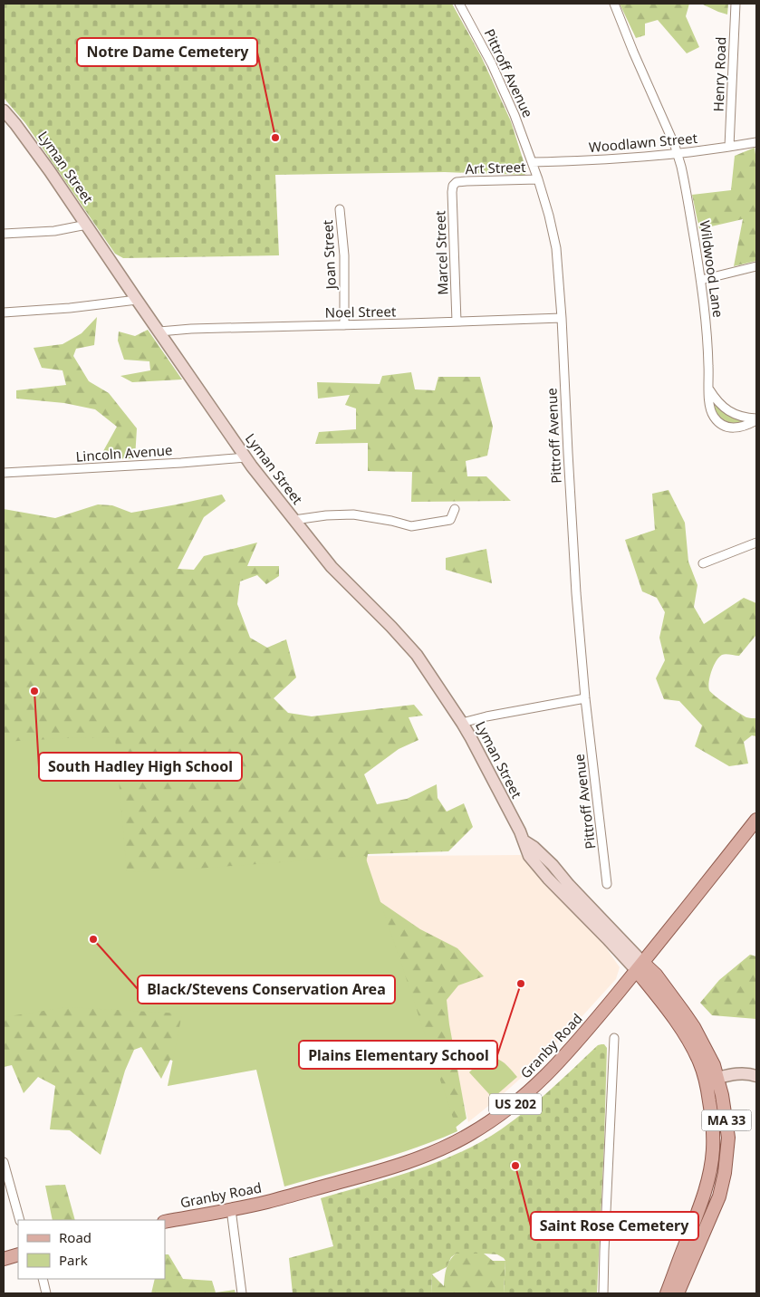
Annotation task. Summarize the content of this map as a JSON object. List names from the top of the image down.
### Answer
{
  "streets": {
    "main road": [
      "Lyman Street",
      "Granby Road",
      "US 202",
      "MA 33"
    ],
    "street": [
      "Pittroff Avenue",
      "Henry Road",
      "Woodlawn Street",
      "Art Street",
      "Marcel Street",
      "Joan Street",
      "Wildwood Lane",
      "Noel Street",
      "Lincoln Avenue"
    ]
  },
  "crossings": [
    ["Pittroff Avenue", "Woodlawn Street"],
    ["Pittroff Avenue", "Art Street"],
    ["Pittroff Avenue", "Noel Street"],
    ["Henry Road", "Woodlawn Street"],
    ["Woodlawn Street", "Wildwood Lane"],
    ["Lyman Street", "Noel Street"],
    ["Lyman Street", "Lincoln Avenue"],
    ["Lyman Street", "Granby Road"],
    ["Lyman Street", "MA 33"],
    ["Art Street", "Marcel Street"],
    ["Marcel Street", "Noel Street"],
    ["Joan Street", "Noel Street"],
    ["Granby Road", "MA 33"]
  ],
  "places": [
    "Notre Dame Cemetery",
    "South Hadley High School",
    "Black/Stevens Conservation Area",
    "Plains Elementary School",
    "Saint Rose Cemetery"
  ],
  "legend": ["Road", "Park"]
}
